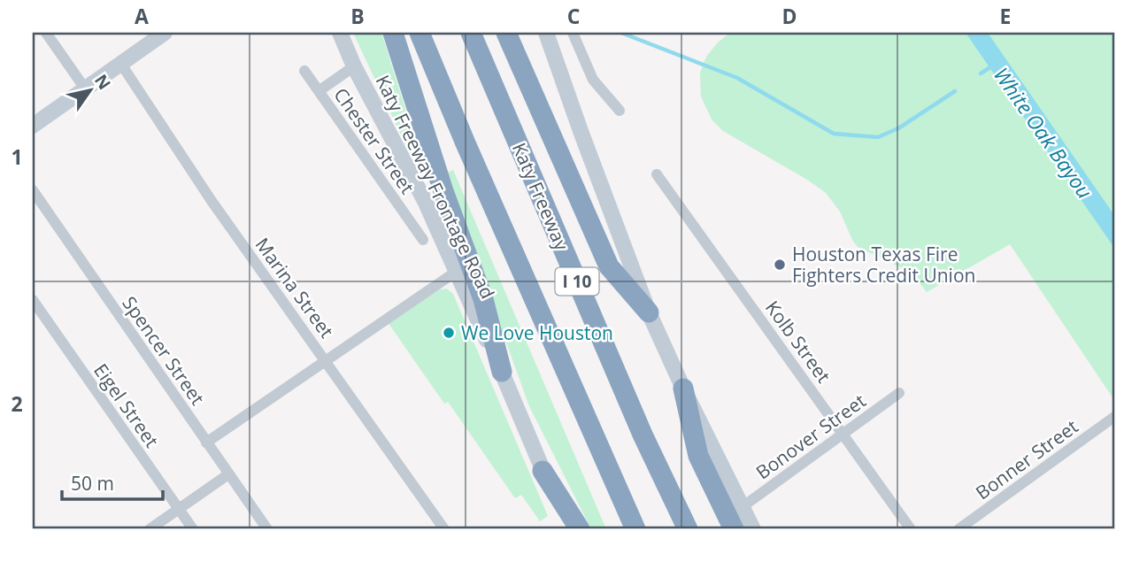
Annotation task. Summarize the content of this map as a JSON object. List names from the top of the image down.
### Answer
{
  "streets": {
    "highway": ["Katy Freeway", "I 10"],
    "main road": ["Katy Freeway Frontage Road"],
    "street": [
      "Chester Street",
      "Marina Street",
      "Kolb Street",
      "Spencer Street",
      "Eigel Street",
      "Bonover Street",
      "Bonner Street"
    ]
  },
  "crossings": [
    ["Chester Street", "Katy Freeway Frontage Road"],
    ["Kolb Street", "Bonover Street"]
  ],
  "water": ["White Oak Bayou"],
  "places": ["Houston Texas Fire Fighters Credit Union", "We Love Houston"],
  "scale_bar": "50 m",
  "north": "top right",
  "grid": {
    "columns": [
      "A",
      "B",
      "C",
      "D",
      "E"
    ],
    "rows": ["1", "2"]
  }
}
